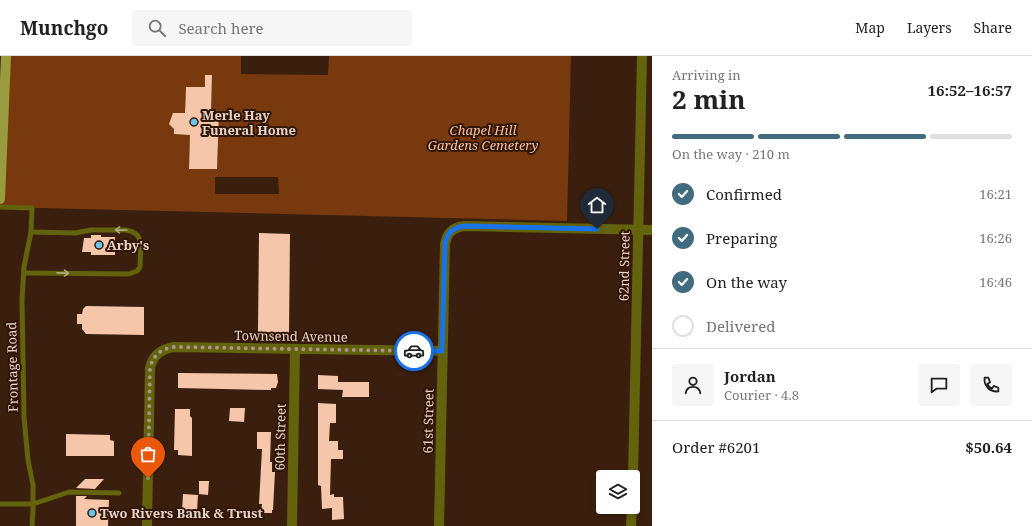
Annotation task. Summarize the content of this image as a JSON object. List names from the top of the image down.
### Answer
{
  "streets": {
    "street": [
      "62nd Street",
      "Townsend Avenue",
      "61st Street",
      "60th Street"
    ],
    "lane": ["Frontage Road"]
  },
  "crossings": [
    ["62nd Street", "61st Street"],
    ["Townsend Avenue", "61st Street"],
    ["Townsend Avenue", "60th Street"]
  ],
  "parks": ["Chapel Hill Gardens Cemetery"],
  "places": ["Merle Hay Funeral Home", "Arby's", "Two Rivers Bank & Trust"],
  "page": {
    "header": "Munchgo",
    "search": "Search here",
    "nav": ["Map", "Layers", "Share"],
    "heading": ["2 min", "Arriving in", "16:52–16:57"],
    "panel": [
      "Jordan",
      "Courier · 4.8",
      "Order #6201",
      "$50.64"
    ],
    "bar": "On the way · 210 m",
    "list": [
      ["Confirmed", "16:21"],
      ["Preparing", "16:26"],
      ["On the way", "16:46"],
      "Delivered"
    ]
  }
}
